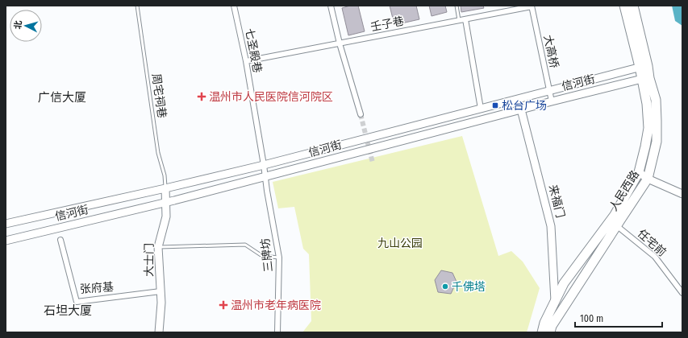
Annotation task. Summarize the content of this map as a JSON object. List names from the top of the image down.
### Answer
{
  "streets": {
    "highway": ["人民西路"],
    "main road": ["信河街", "来福门", "大士门"],
    "street": [
      "壬子巷",
      "七圣殿巷",
      "大高桥",
      "任宅前",
      "三牌坊",
      "张府基"
    ],
    "lane": ["周宅祠巷"]
  },
  "crossings": [
    ["壬子巷", "七圣殿巷"],
    ["壬子巷", "大高桥"],
    ["七圣殿巷", "信河街"],
    ["七圣殿巷", "三牌坊"],
    ["大高桥", "信河街"],
    ["信河街", "周宅祠巷"],
    ["信河街", "人民西路"],
    ["信河街", "来福门"],
    ["信河街", "三牌坊"],
    ["信河街", "大士门"],
    ["周宅祠巷", "大士门"],
    ["人民西路", "来福门"],
    ["人民西路", "任宅前"],
    ["大士门", "张府基"]
  ],
  "districts": ["广信大厦", "石坦大厦"],
  "parks": ["九山公园"],
  "places": {
    "health": ["温州市人民医院信河院区", "温州市老年病医院"],
    "transit": ["松台广场"],
    "other": ["千佛塔"]
  },
  "scale_bar": "100 m",
  "north": "left"
}
